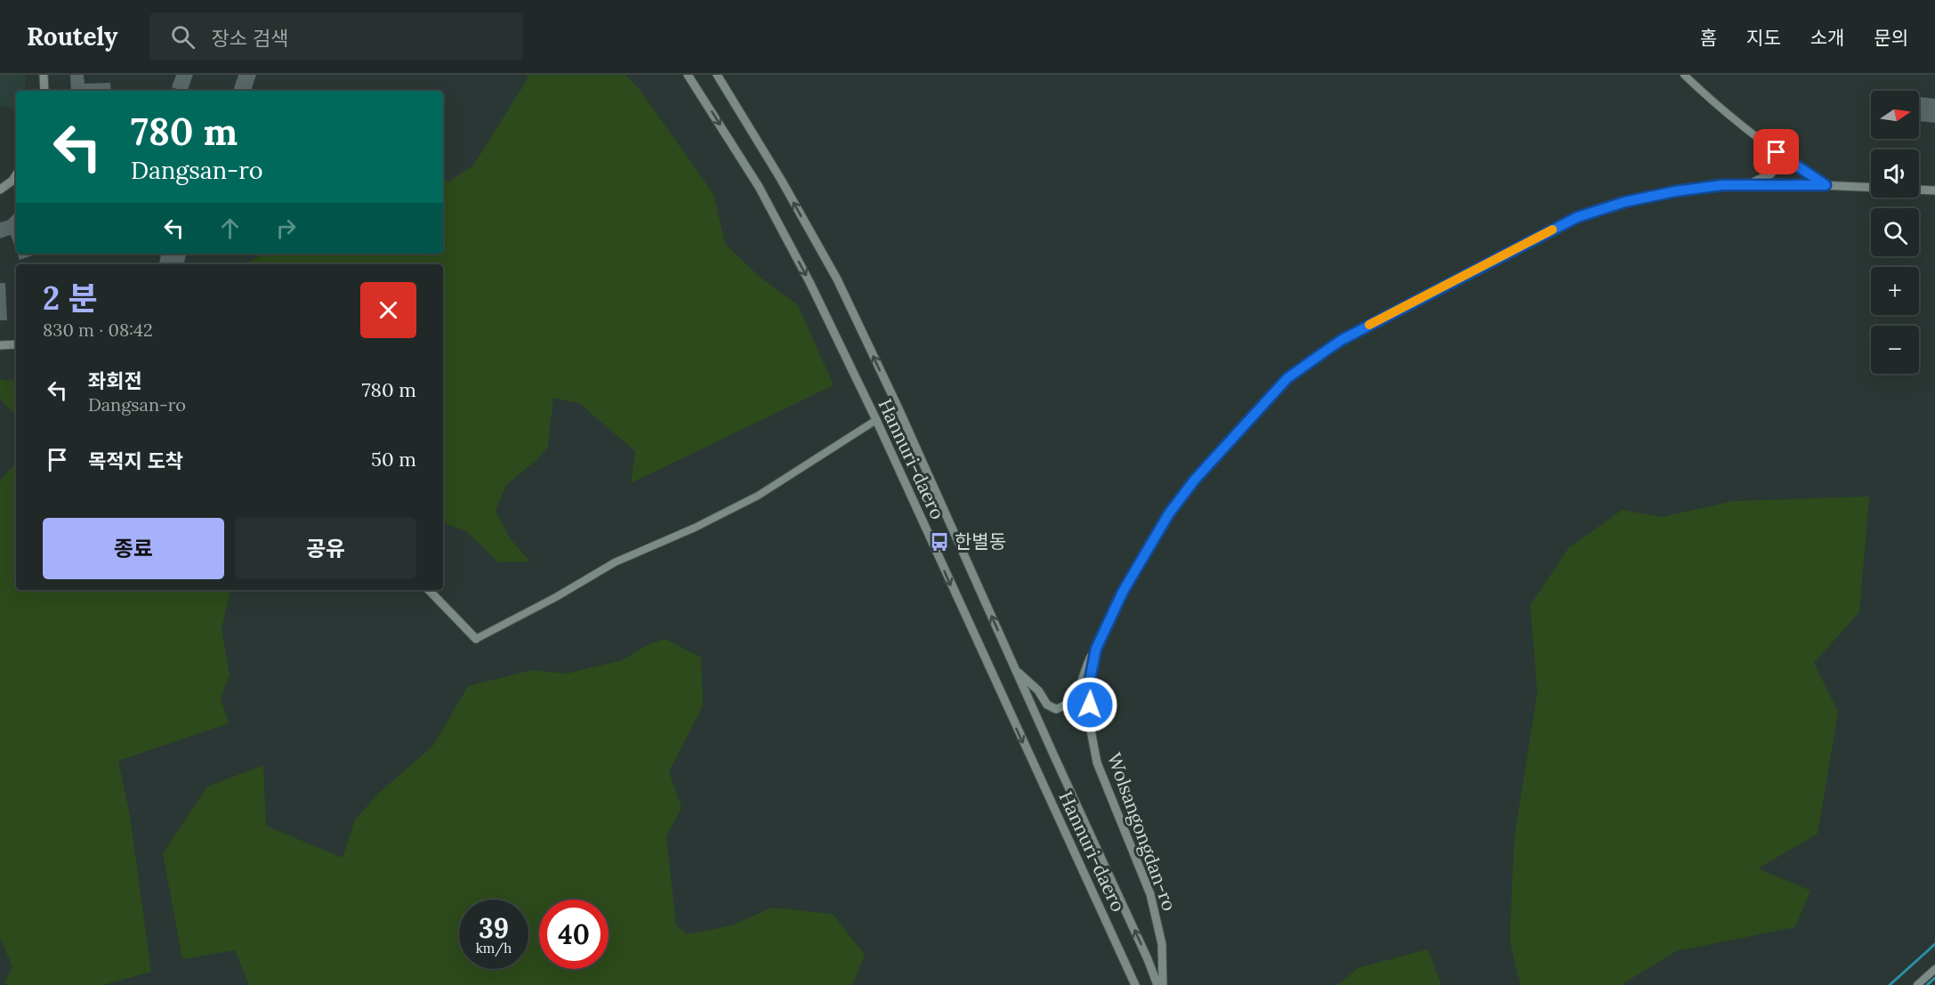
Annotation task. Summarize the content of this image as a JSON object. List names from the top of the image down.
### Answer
{
  "streets": {
    "street": ["Hannuri-daero", "Wolsangongdan-ro"]
  },
  "places": {
    "bus stop": ["한별동"]
  },
  "north": "right",
  "page": {
    "header": "Routely",
    "search": "장소 검색",
    "nav": [
      "홈",
      "지도",
      "소개",
      "문의"
    ],
    "map_buttons": ["+", "−"],
    "turn": ["780 m", "Dangsan-ro"],
    "heading": ["2 분", "830 m · 08:42"],
    "list": [
      {
        "name": "좌회전",
        "note": "Dangsan-ro",
        "value": "780 m"
      },
      {
        "name": "목적지 도착",
        "value": "50 m"
      }
    ],
    "buttons": ["종료", "공유"],
    "speed": "39 km/h",
    "limit": "40"
  }
}
